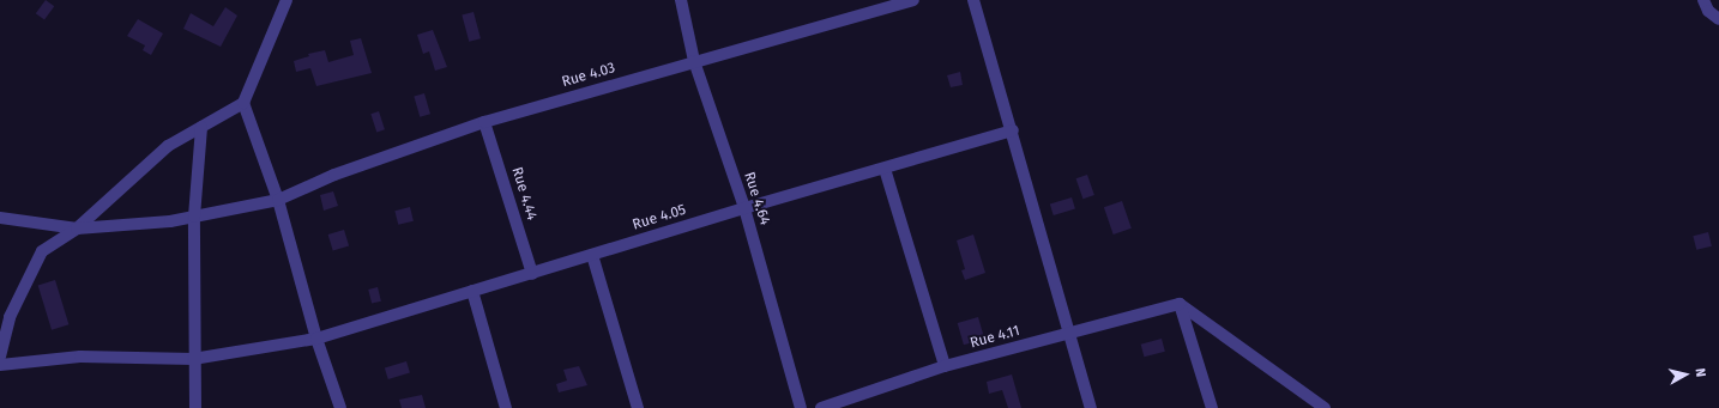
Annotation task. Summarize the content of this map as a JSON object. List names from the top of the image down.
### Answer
{
  "streets": {
    "street": [
      "Rue 4.03",
      "Rue 4.44",
      "Rue 4.64",
      "Rue 4.05",
      "Rue 4.11"
    ]
  },
  "crossings": [
    ["Rue 4.03", "Rue 4.44"],
    ["Rue 4.03", "Rue 4.64"],
    ["Rue 4.44", "Rue 4.05"],
    ["Rue 4.64", "Rue 4.05"]
  ],
  "north": "right"
}
